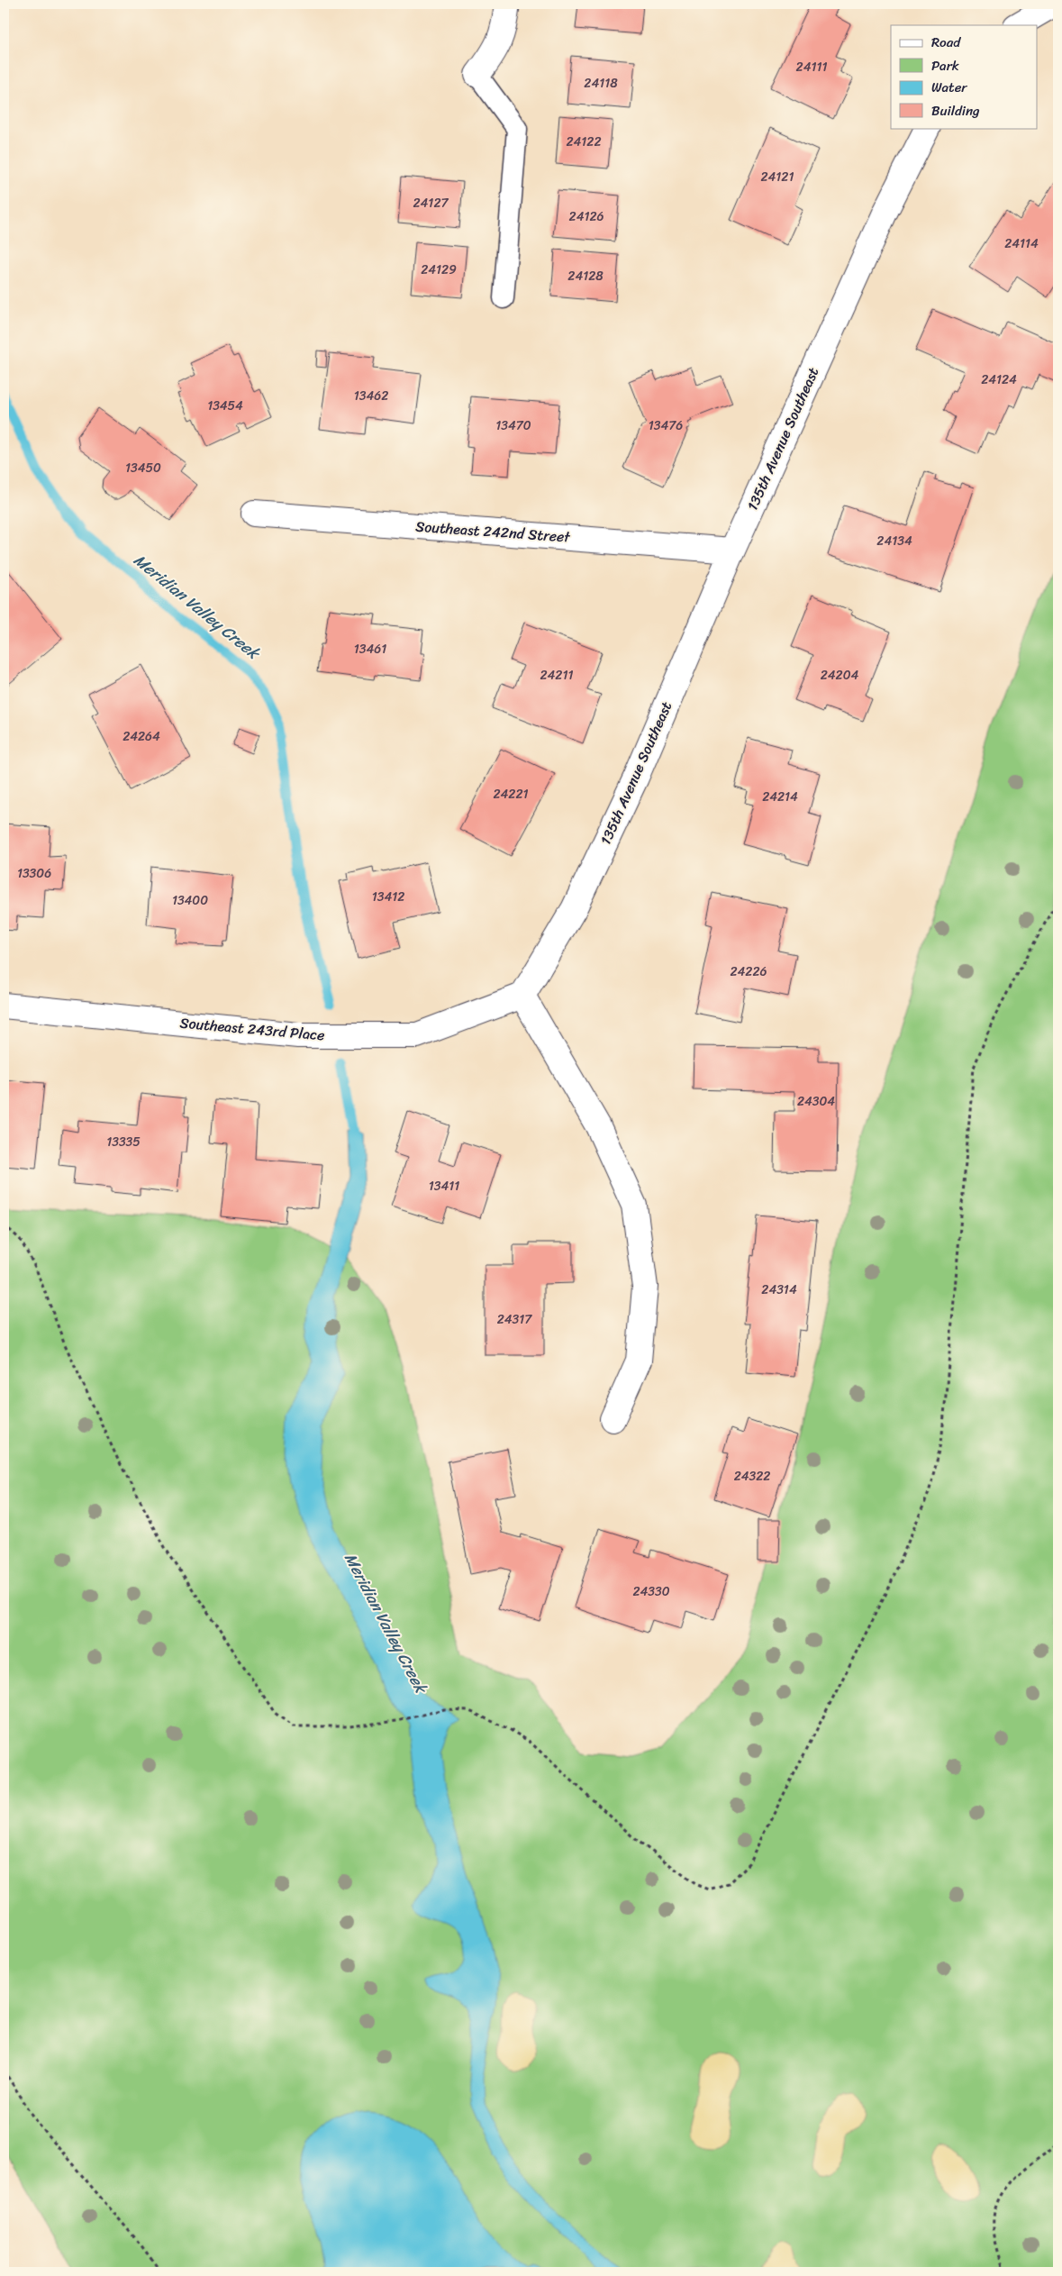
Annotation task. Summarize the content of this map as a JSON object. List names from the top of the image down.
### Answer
{
  "streets": {
    "street": ["135th Avenue Southeast", "Southeast 242nd Street", "Southeast 243rd Place"]
  },
  "crossings": [
    ["135th Avenue Southeast", "Southeast 242nd Street"],
    ["135th Avenue Southeast", "Southeast 243rd Place"]
  ],
  "water": ["Meridian Valley Creek"],
  "house_numbers": [
    "24111",
    "24118",
    "24122",
    "24121",
    "24127",
    "24126",
    "24114",
    "24129",
    "24128",
    "24124",
    "13462",
    "13454",
    "13470",
    "13476",
    "13450",
    "24134",
    "13461",
    "24211",
    "24204",
    "24264",
    "24221",
    "24214",
    "13306",
    "13412",
    "13400",
    "24226",
    "24304",
    "13335",
    "13411",
    "24314",
    "24317",
    "24322",
    "24330"
  ],
  "legend": [
    "Road",
    "Park",
    "Water",
    "Building"
  ]
}
